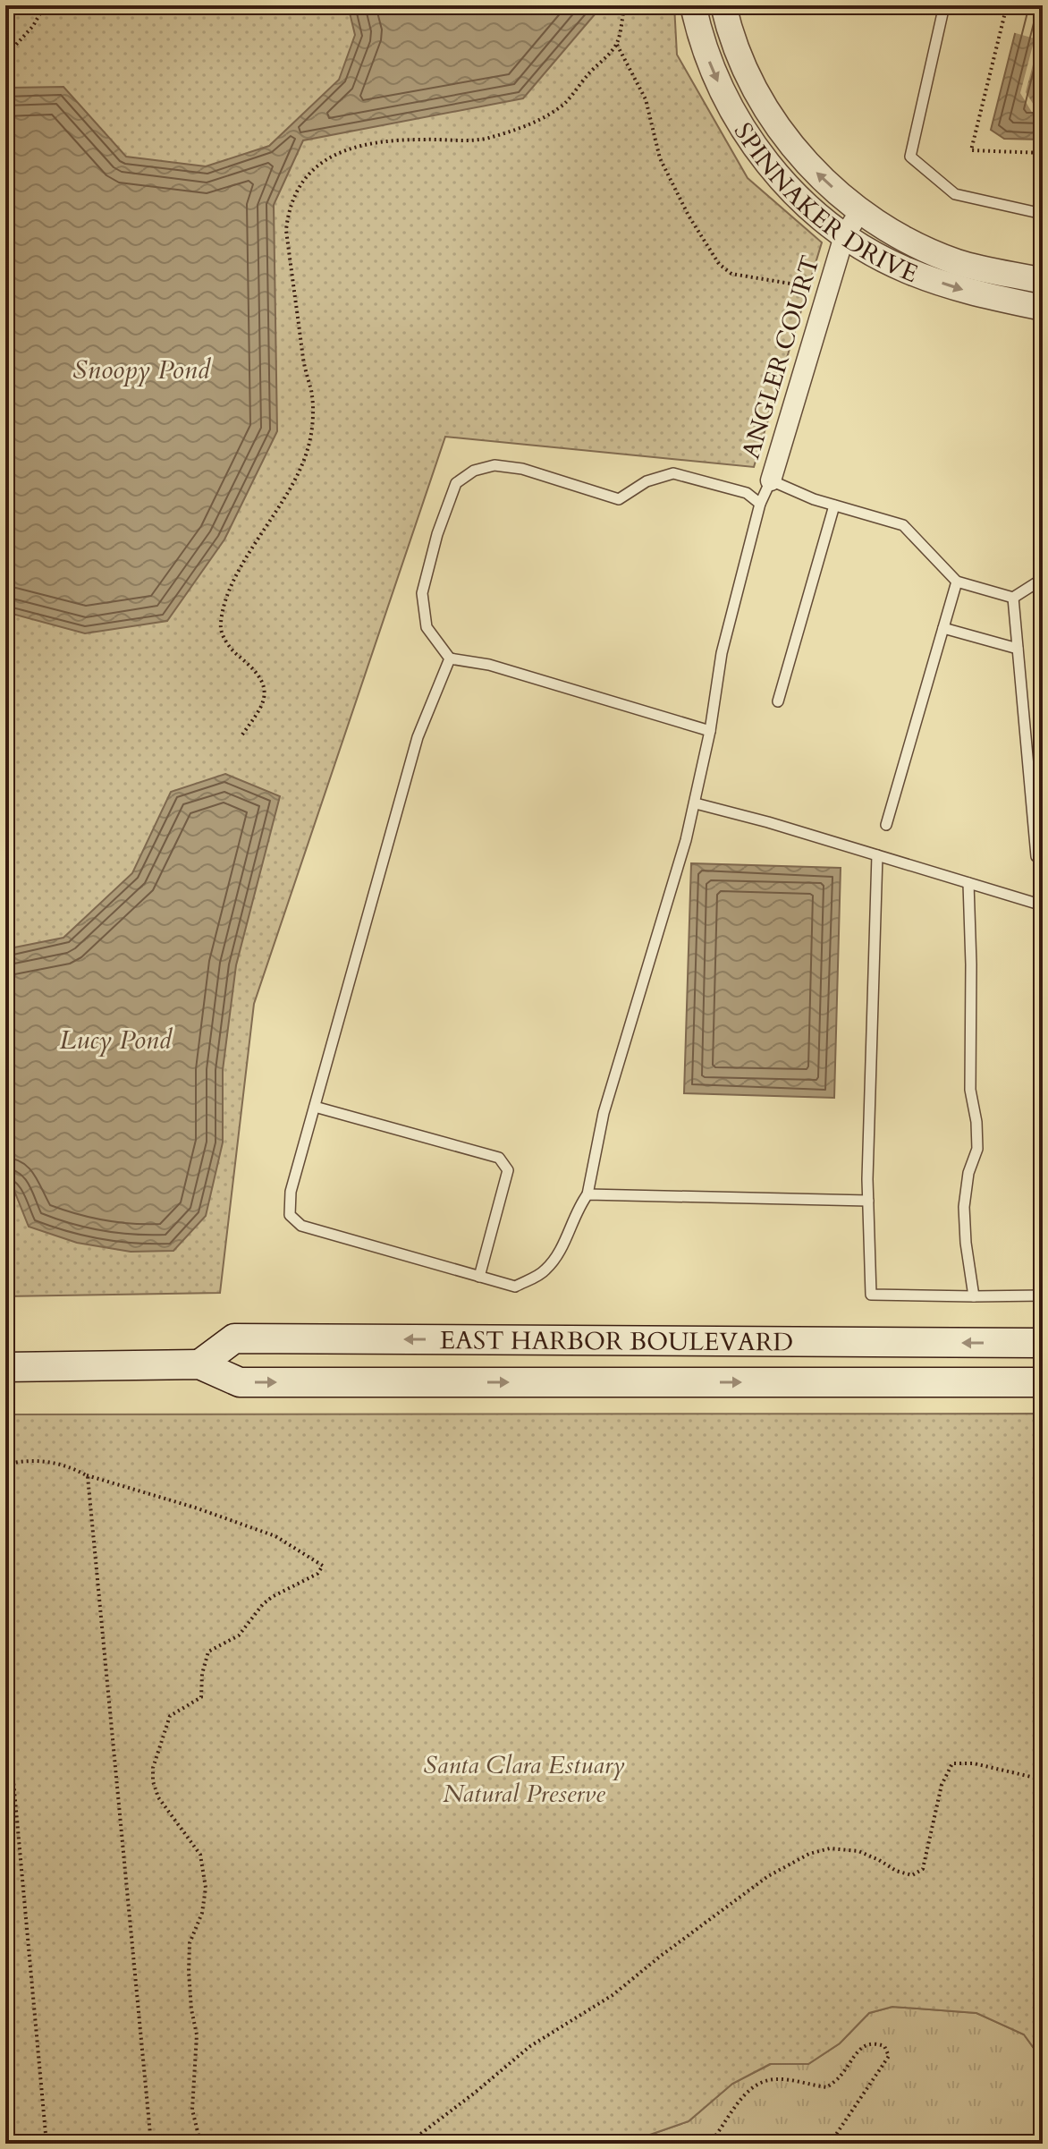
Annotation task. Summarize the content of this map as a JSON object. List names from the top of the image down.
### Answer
{
  "streets": {
    "main road": ["EAST HARBOR BOULEVARD"],
    "street": ["SPINNAKER DRIVE", "ANGLER COURT"]
  },
  "crossings": [
    ["SPINNAKER DRIVE", "ANGLER COURT"]
  ],
  "water": ["Snoopy Pond", "Lucy Pond"],
  "parks": ["Santa Clara Estuary Natural Preserve"]
}
